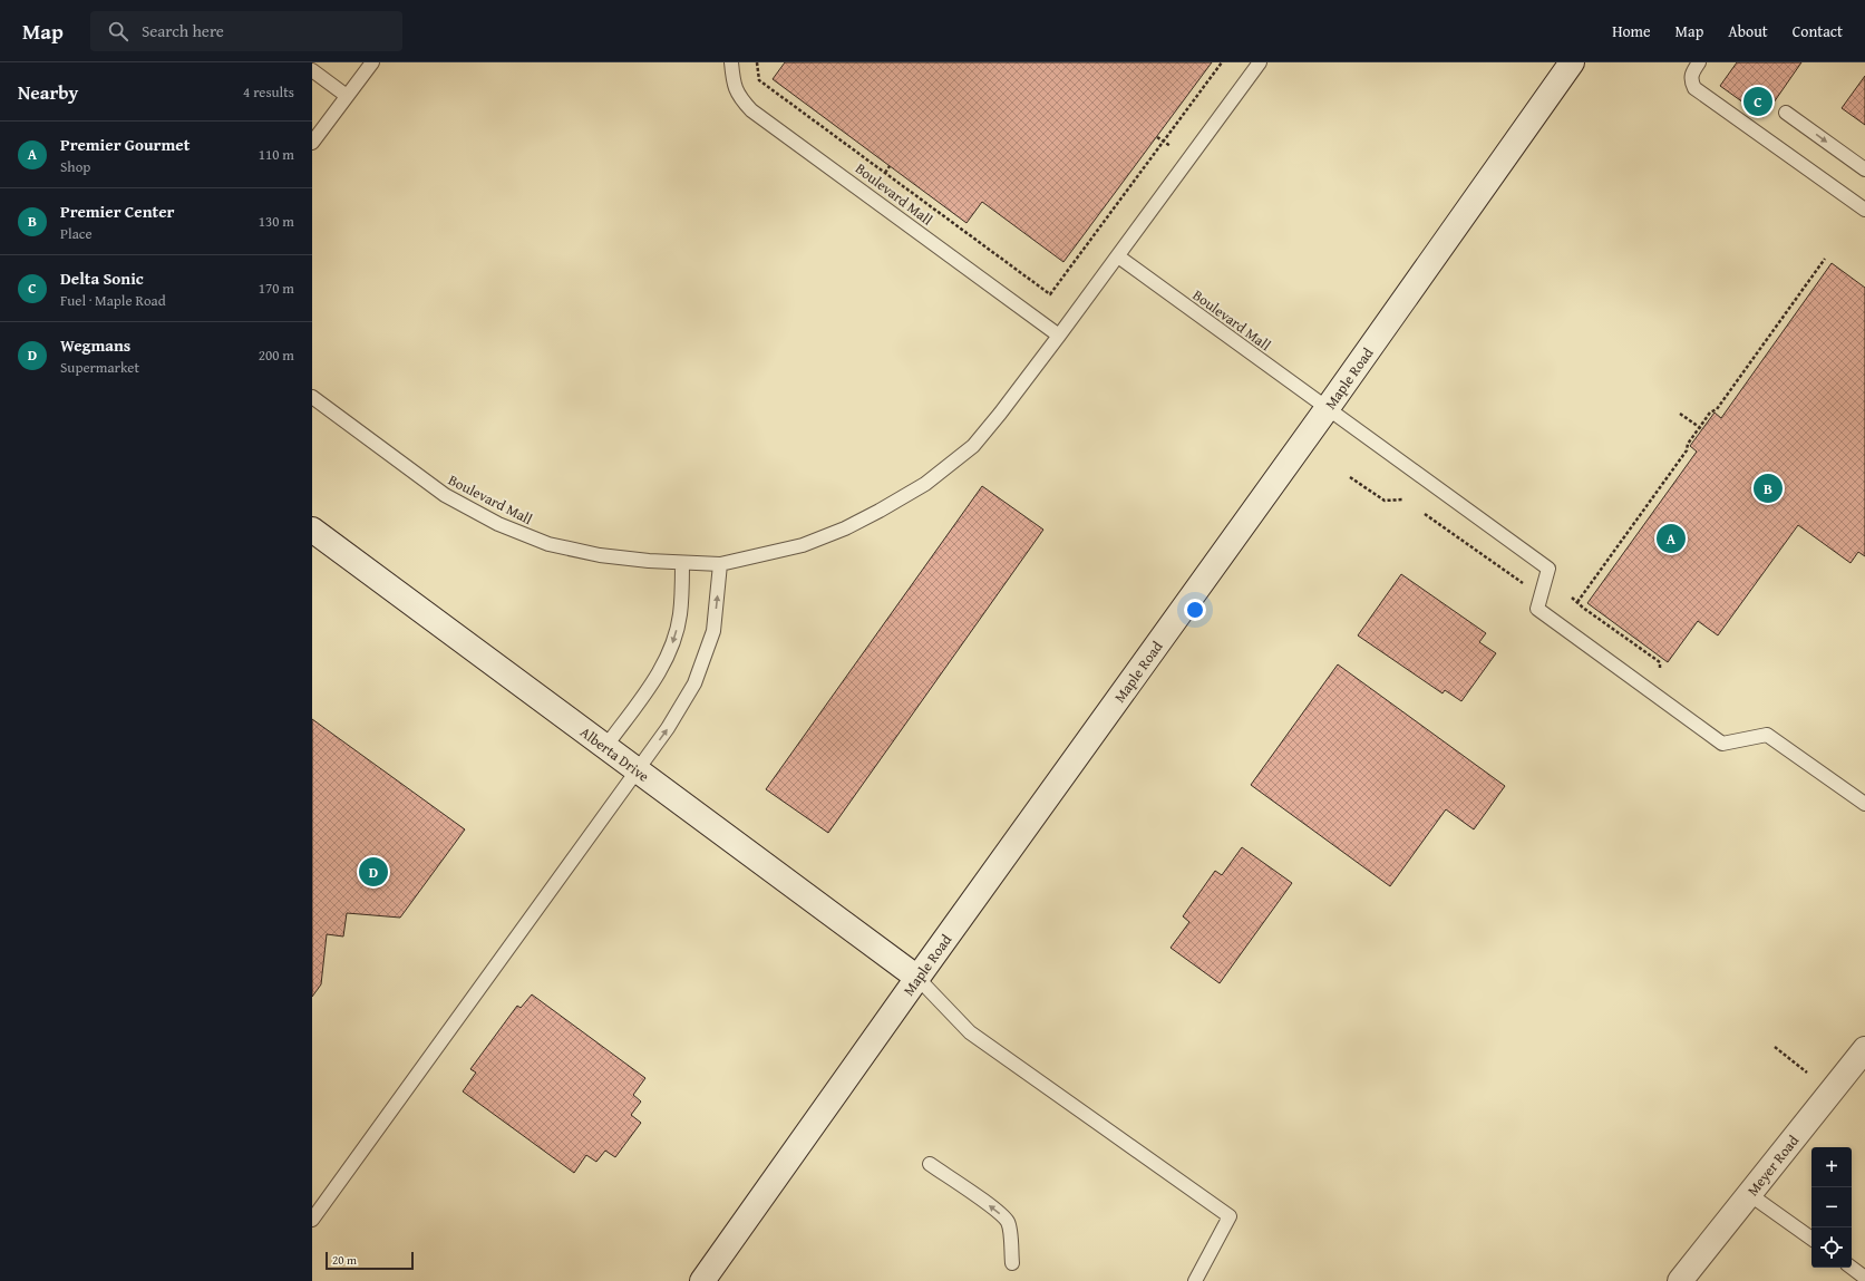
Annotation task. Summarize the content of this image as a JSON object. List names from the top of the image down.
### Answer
{
  "streets": {
    "main road": ["Maple Road", "Alberta Drive", "Meyer Road"],
    "lane": ["Boulevard Mall"]
  },
  "crossings": [
    ["Boulevard Mall", "Maple Road"],
    ["Maple Road", "Alberta Drive"]
  ],
  "scale_bar": "20 m",
  "page": {
    "header": "Map",
    "search": "Search here",
    "nav": [
      "Home",
      "Map",
      "About",
      "Contact"
    ],
    "heading": ["Nearby", "4 results"],
    "pins": [
      "C",
      "B",
      "A",
      "D"
    ],
    "list": [
      {
        "mark": "A",
        "name": "Premier Gourmet",
        "note": "Shop",
        "value": "110 m"
      },
      {
        "mark": "B",
        "name": "Premier Center",
        "note": "Place",
        "value": "130 m"
      },
      {
        "mark": "C",
        "name": "Delta Sonic",
        "note": "Fuel · Maple Road",
        "value": "170 m"
      },
      {
        "mark": "D",
        "name": "Wegmans",
        "note": "Supermarket",
        "value": "200 m"
      }
    ],
    "map_buttons": ["+", "−"],
    "scale": "20 m"
  }
}
